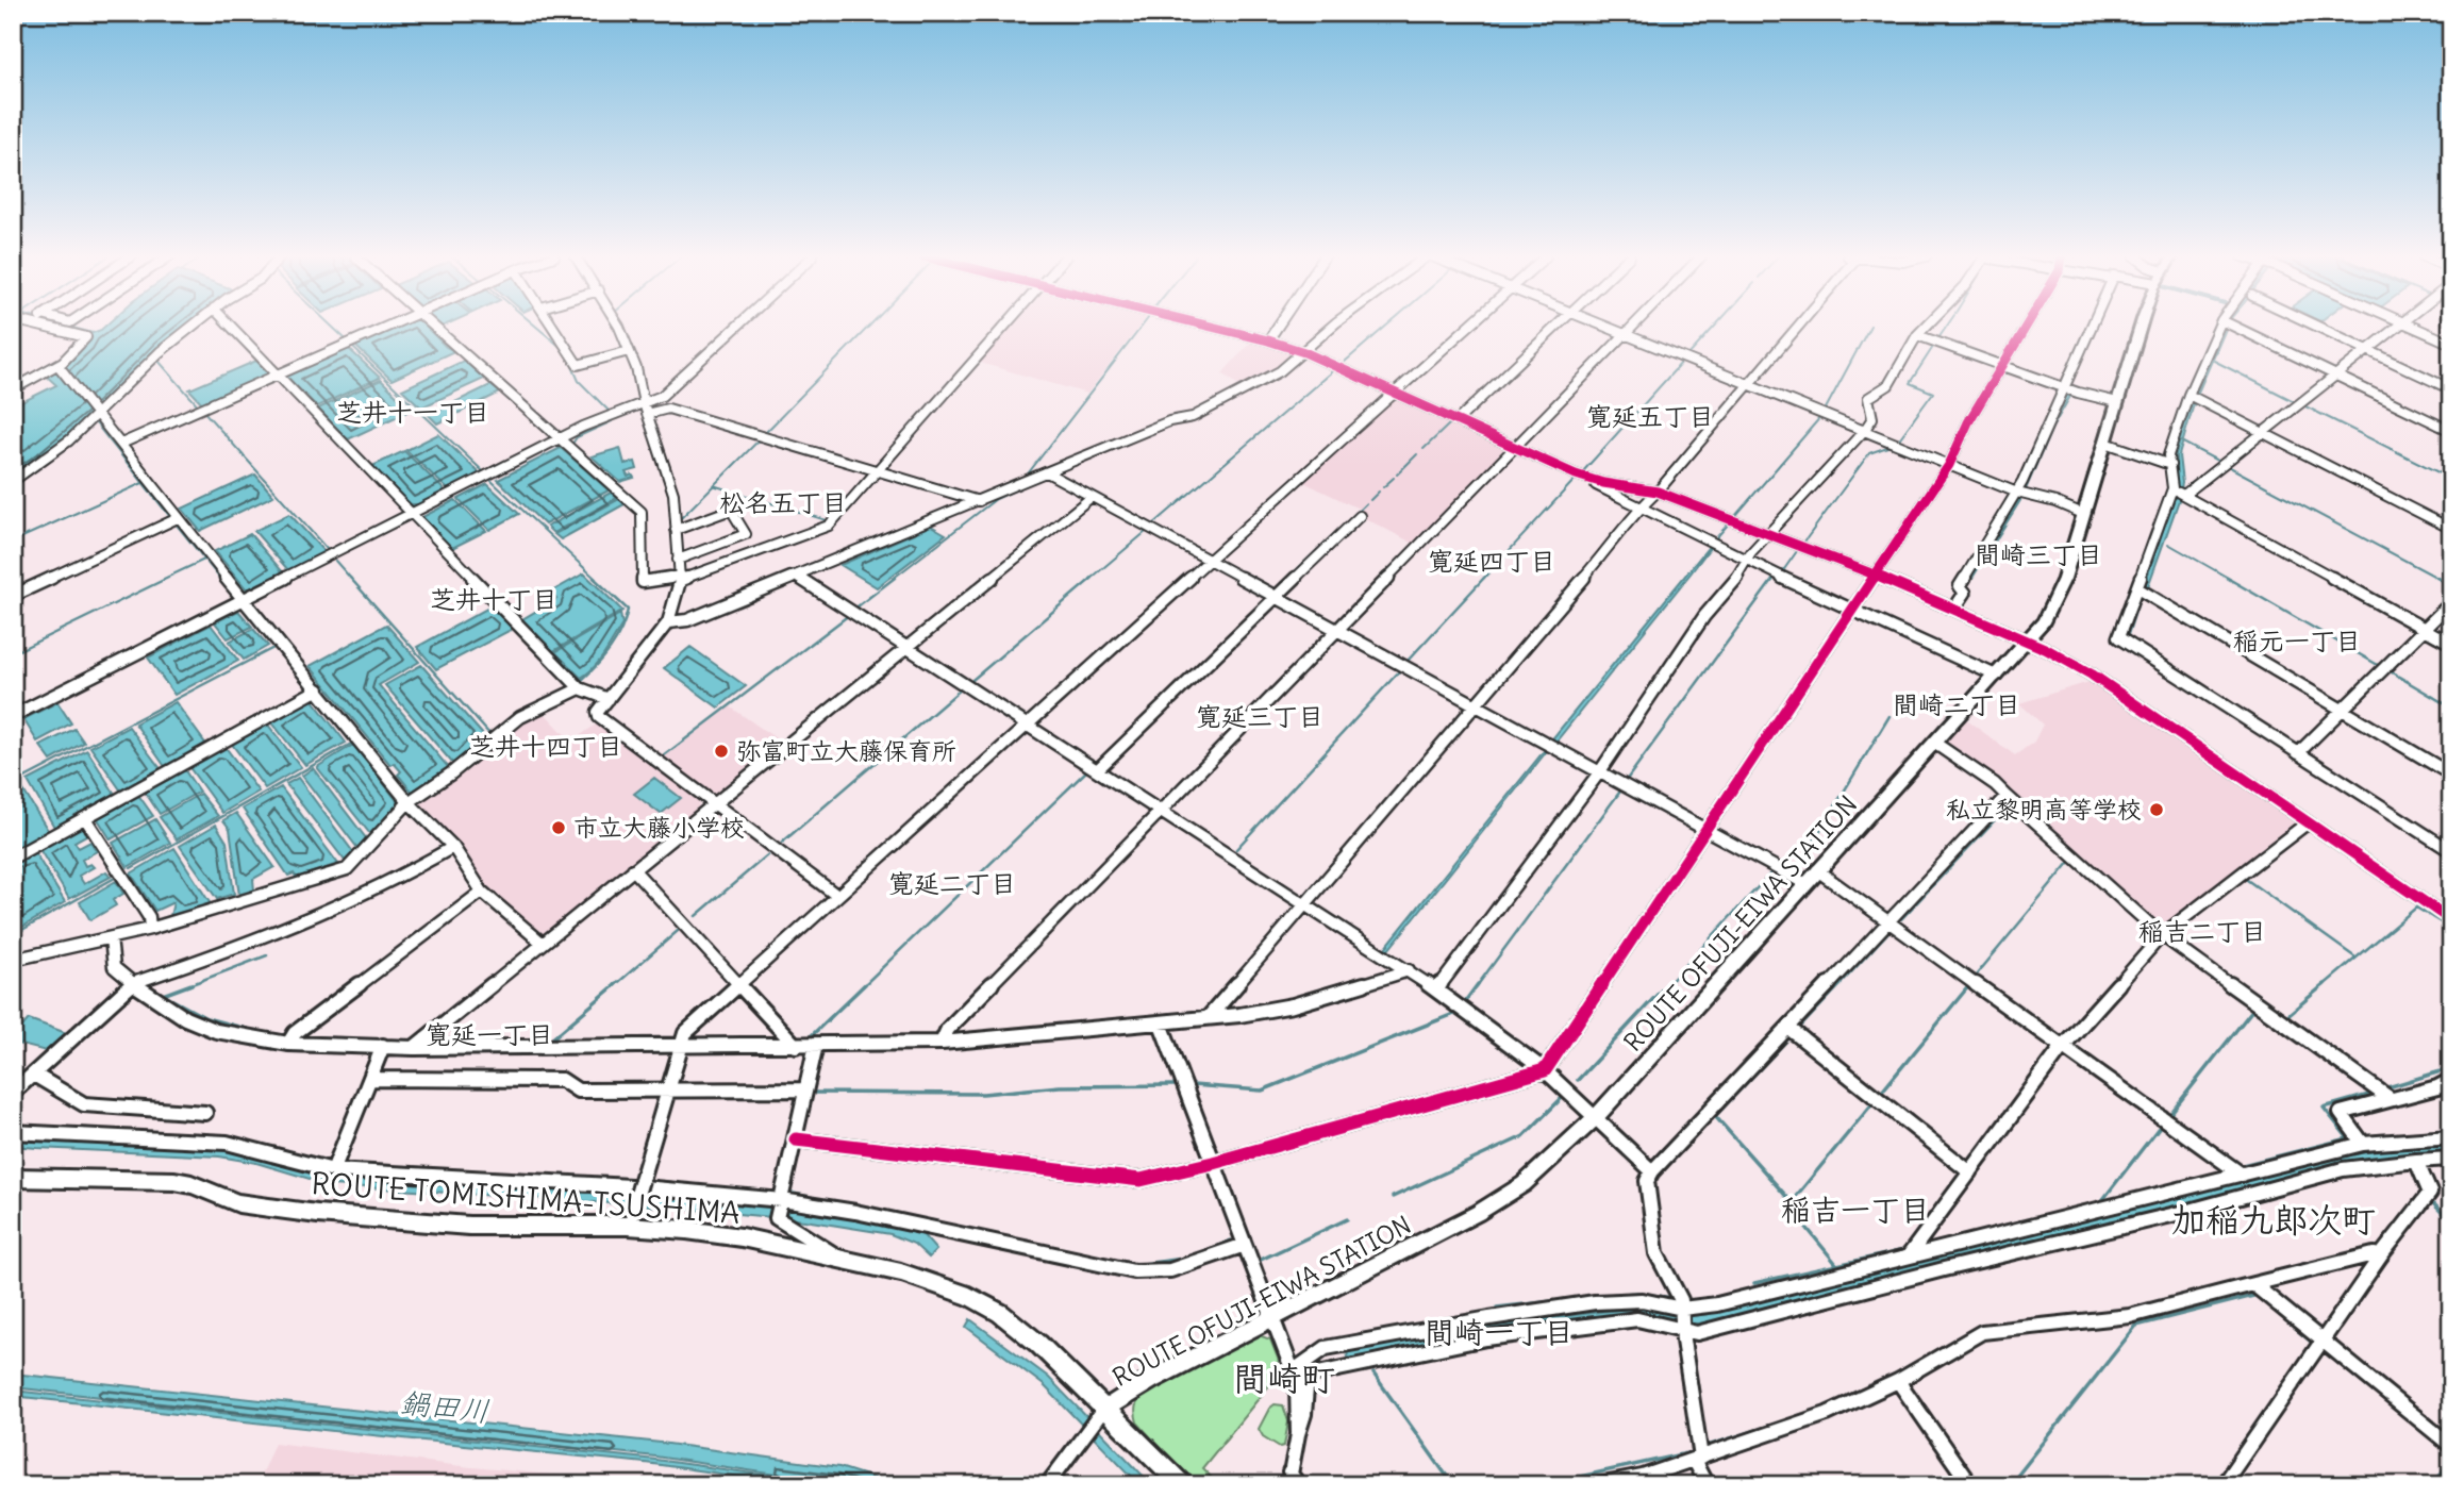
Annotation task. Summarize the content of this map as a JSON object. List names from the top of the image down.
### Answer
{
  "streets": {
    "main road": ["ROUTE OFUJI-EIWA STATION", "ROUTE TOMISHIMA-TSUSHIMA"]
  },
  "crossings": [
    ["ROUTE OFUJI-EIWA STATION", "ROUTE TOMISHIMA-TSUSHIMA"]
  ],
  "districts": [
    "芝井十一丁目",
    "寛延五丁目",
    "松名五丁目",
    "間崎三丁目",
    "寛延四丁目",
    "芝井十丁目",
    "稲元一丁目",
    "間崎二丁目",
    "寛延三丁目",
    "芝井十四丁目",
    "寛延二丁目",
    "稲吉二丁目",
    "寛延一丁目",
    "稲吉一丁目",
    "加稲九郎次町",
    "間崎一丁目",
    "間崎町"
  ],
  "water": ["鍋田川"],
  "places": ["弥富町立大藤保育所", "私立黎明高等学校", "市立大藤小学校"]
}
